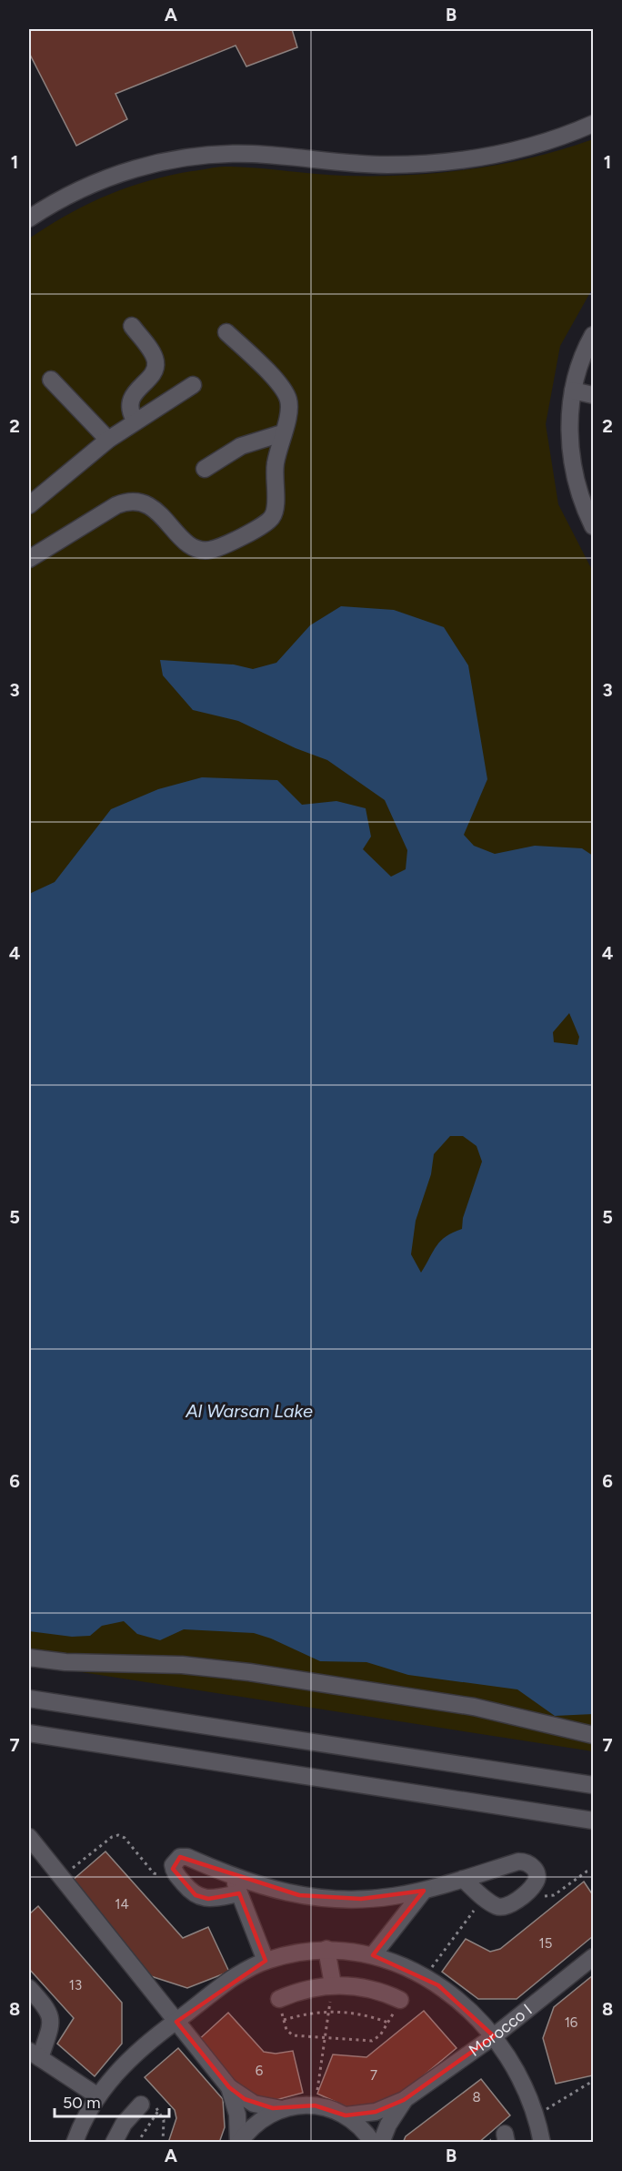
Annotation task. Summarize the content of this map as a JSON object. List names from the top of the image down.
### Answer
{
  "streets": {
    "street": ["Morocco I"]
  },
  "water": ["Al Warsan Lake"],
  "house_numbers": [
    "14",
    "15",
    "13",
    "16",
    "6",
    "7",
    "8"
  ],
  "scale_bar": "50 m",
  "grid": {
    "columns": ["A", "B"],
    "rows": [
      "1",
      "2",
      "3",
      "4",
      "5",
      "6",
      "7",
      "8"
    ]
  }
}
